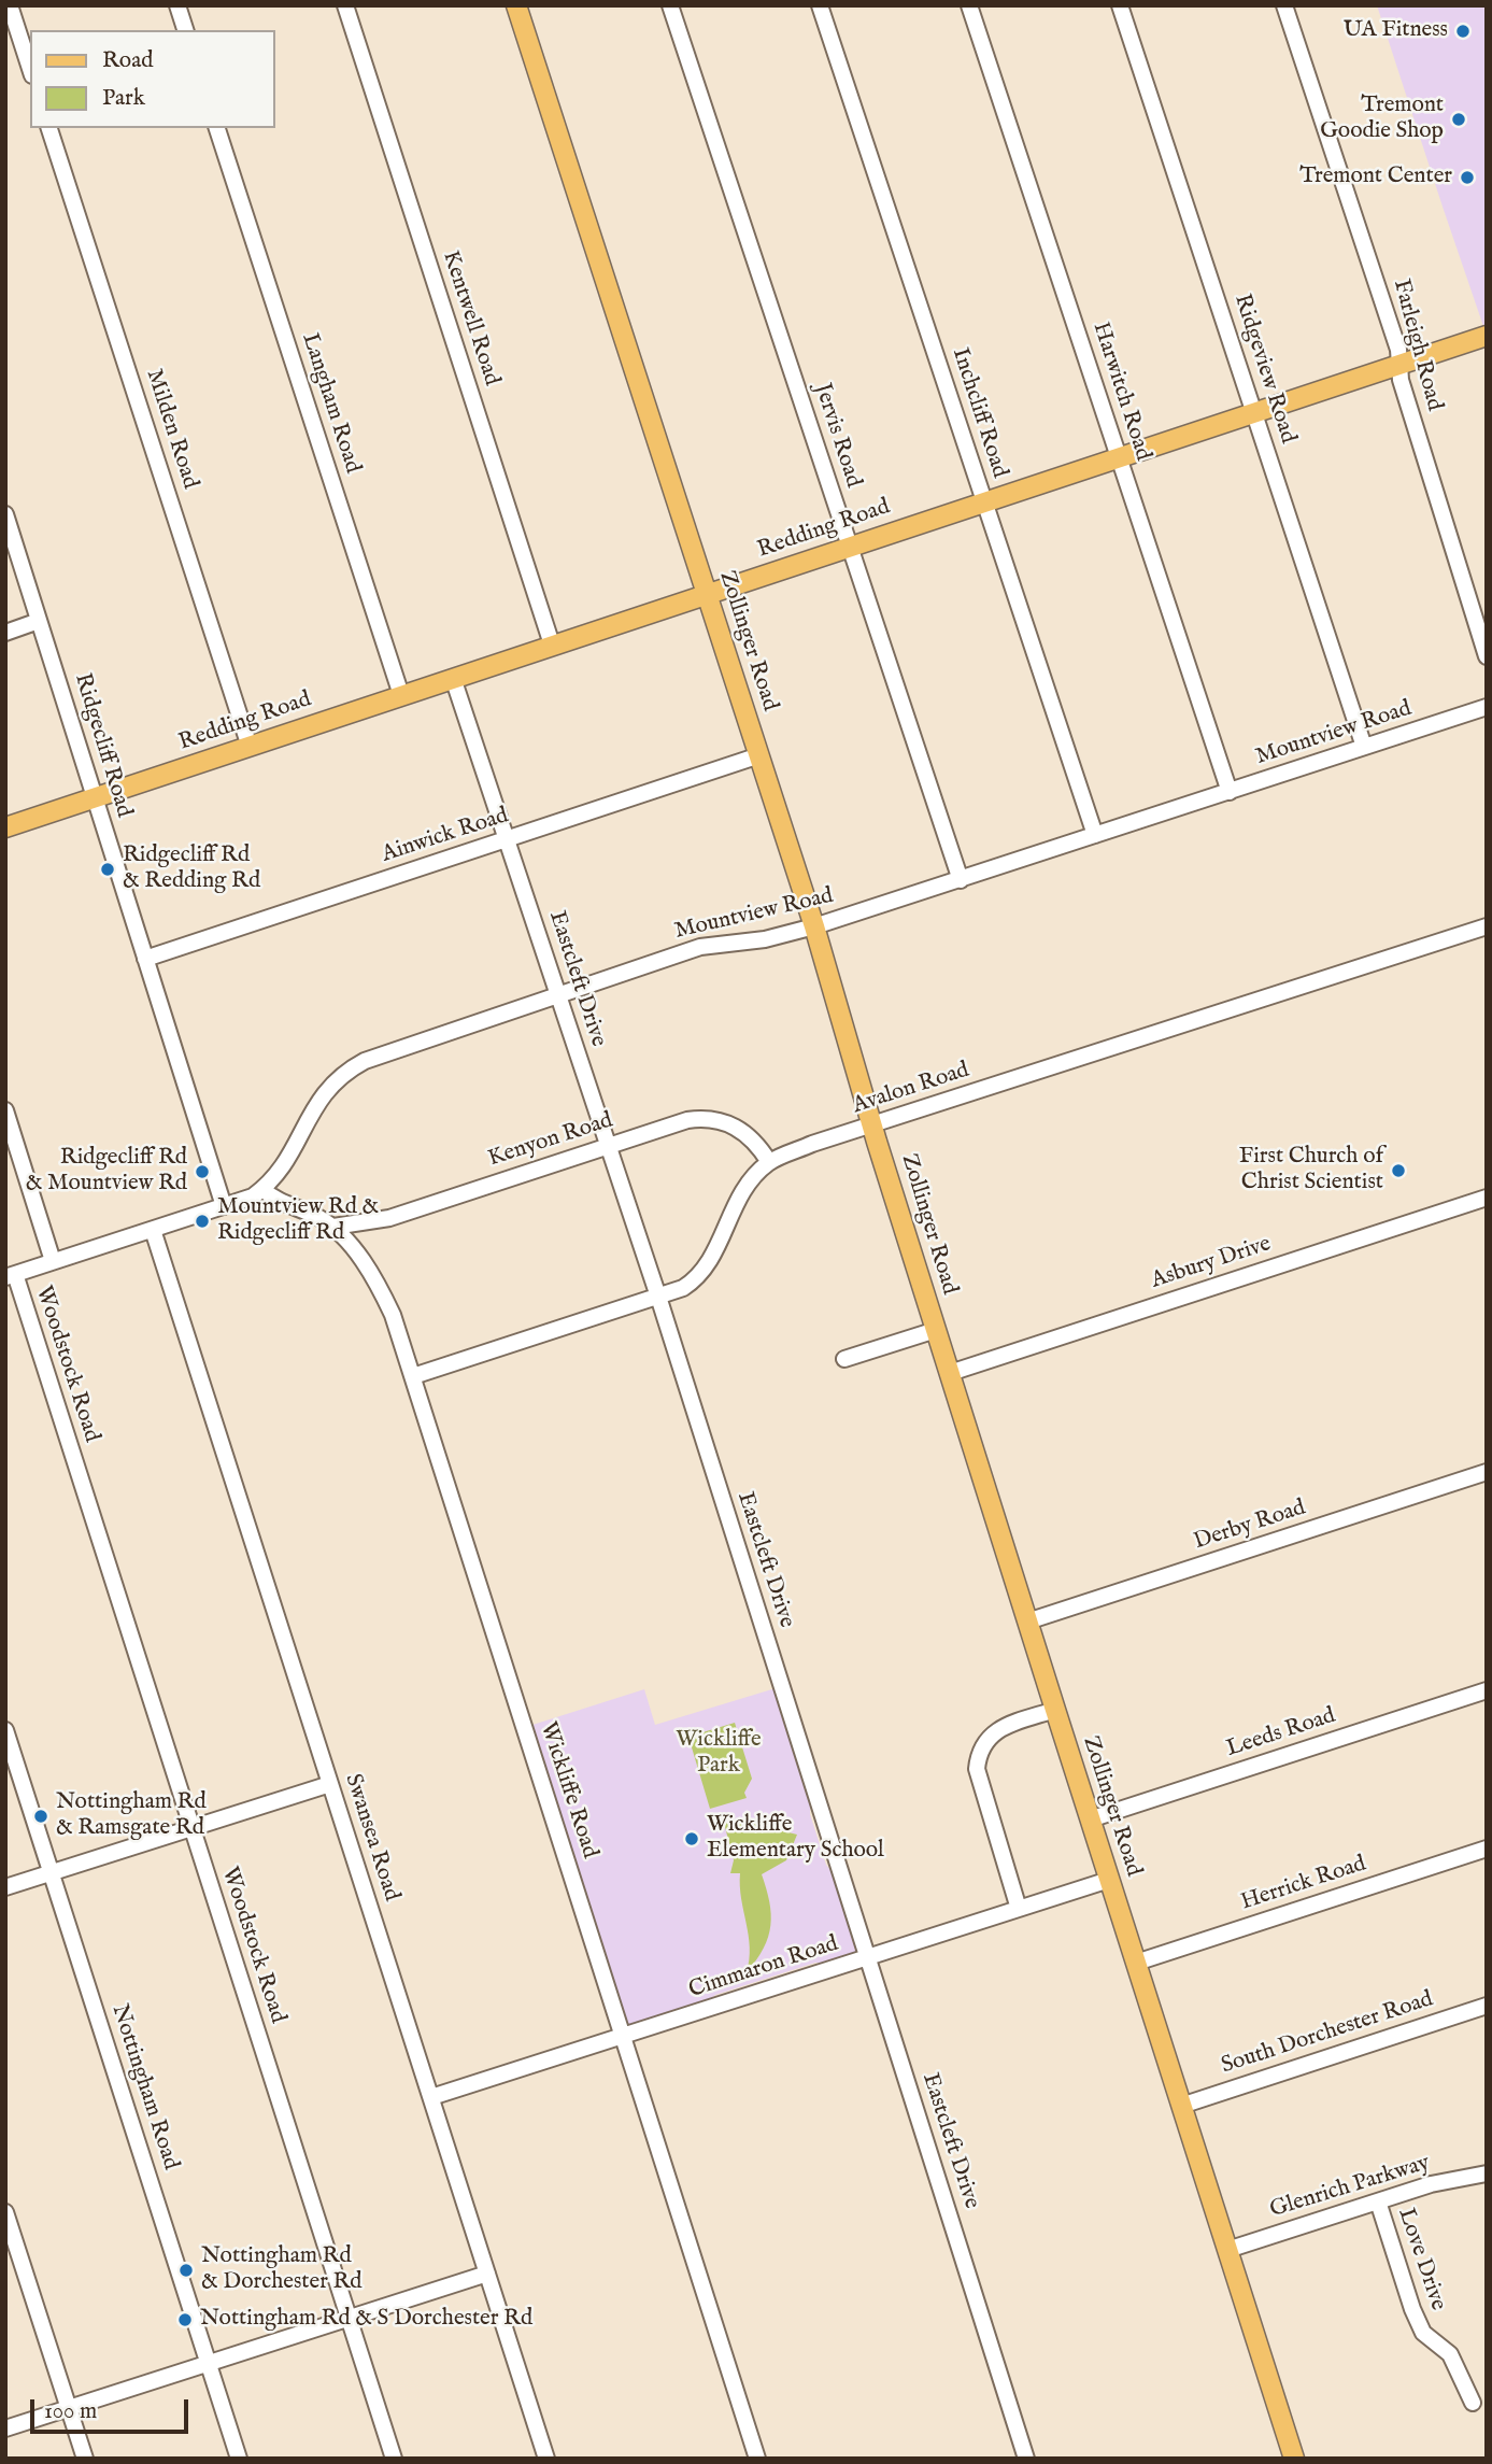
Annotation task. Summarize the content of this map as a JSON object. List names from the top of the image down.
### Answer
{
  "streets": {
    "main road": ["Redding Road", "Zollinger Road"],
    "street": [
      "Kentwell Road",
      "Farleigh Road",
      "Ridgeview Road",
      "Harwitch Road",
      "Langham Road",
      "Inchcliff Road",
      "Milden Road",
      "Jervis Road",
      "Mountview Road",
      "Ridgecliff Road",
      "Ainwick Road",
      "Eastcleft Drive",
      "Avalon Road",
      "Kenyon Road",
      "Asbury Drive",
      "Woodstock Road",
      "Derby Road",
      "Leeds Road",
      "Wickliffe Road",
      "Swansea Road",
      "Herrick Road",
      "Cimmaron Road",
      "South Dorchester Road",
      "Nottingham Road",
      "Glenrich Parkway",
      "Love Drive"
    ]
  },
  "crossings": [
    ["Kentwell Road", "Redding Road"],
    ["Farleigh Road", "Redding Road"],
    ["Ridgeview Road", "Redding Road"],
    ["Ridgeview Road", "Mountview Road"],
    ["Harwitch Road", "Redding Road"],
    ["Harwitch Road", "Mountview Road"],
    ["Langham Road", "Redding Road"],
    ["Inchcliff Road", "Redding Road"],
    ["Inchcliff Road", "Mountview Road"],
    ["Milden Road", "Redding Road"],
    ["Jervis Road", "Redding Road"],
    ["Jervis Road", "Mountview Road"],
    ["Redding Road", "Zollinger Road"],
    ["Redding Road", "Ridgecliff Road"],
    ["Redding Road", "Eastcleft Drive"],
    ["Zollinger Road", "Mountview Road"],
    ["Zollinger Road", "Ainwick Road"],
    ["Zollinger Road", "Avalon Road"],
    ["Zollinger Road", "Asbury Drive"],
    ["Zollinger Road", "Derby Road"],
    ["Zollinger Road", "Leeds Road"],
    ["Zollinger Road", "Herrick Road"],
    ["Zollinger Road", "Cimmaron Road"],
    ["Zollinger Road", "South Dorchester Road"],
    ["Zollinger Road", "Glenrich Parkway"],
    ["Mountview Road", "Ridgecliff Road"],
    ["Mountview Road", "Eastcleft Drive"],
    ["Mountview Road", "Woodstock Road"],
    ["Mountview Road", "Wickliffe Road"],
    ["Mountview Road", "Swansea Road"],
    ["Ridgecliff Road", "Ainwick Road"],
    ["Ainwick Road", "Eastcleft Drive"],
    ["Eastcleft Drive", "Avalon Road"],
    ["Eastcleft Drive", "Kenyon Road"],
    ["Eastcleft Drive", "Cimmaron Road"],
    ["Avalon Road", "Kenyon Road"],
    ["Avalon Road", "Wickliffe Road"],
    ["Kenyon Road", "Wickliffe Road"],
    ["Wickliffe Road", "Cimmaron Road"],
    ["Swansea Road", "Cimmaron Road"],
    ["Glenrich Parkway", "Love Drive"]
  ],
  "parks": ["Wickliffe Park"],
  "places": [
    "UA Fitness",
    "Tremont Goodie Shop",
    "Tremont Center",
    "Ridgecliff Rd & Redding Rd",
    "First Church of Christ Scientist",
    "Ridgecliff Rd & Mountview Rd",
    "Mountview Rd & Ridgecliff Rd",
    "Nottingham Rd & Ramsgate Rd",
    "Wickliffe Elementary School",
    "Nottingham Rd & Dorchester Rd",
    "Nottingham Rd & S Dorchester Rd"
  ],
  "legend": ["Road", "Park"],
  "scale_bar": "100 m"
}
